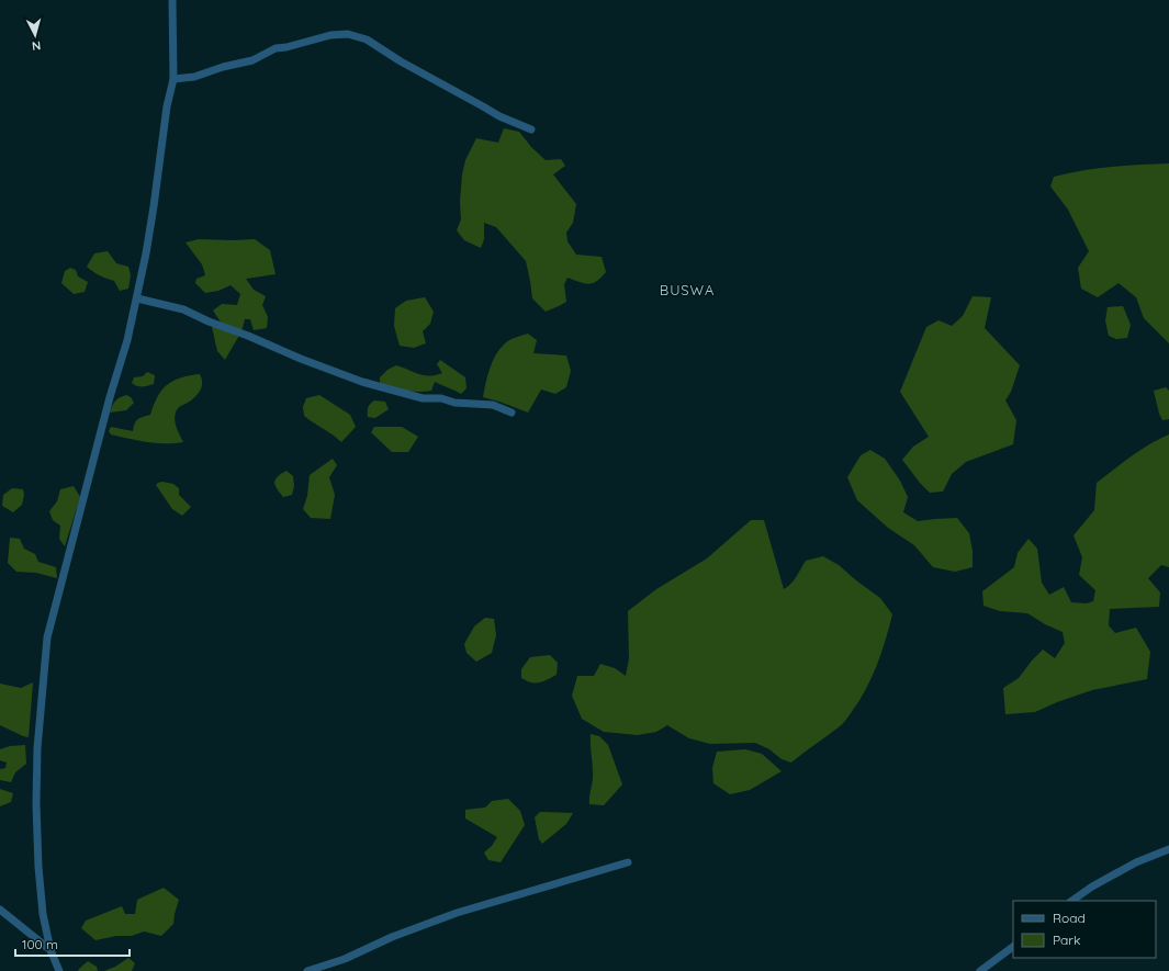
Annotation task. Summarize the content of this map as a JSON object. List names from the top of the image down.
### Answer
{
  "districts": ["BUSWA"],
  "legend": ["Road", "Park"],
  "scale_bar": "100 m",
  "north": "bottom"
}
